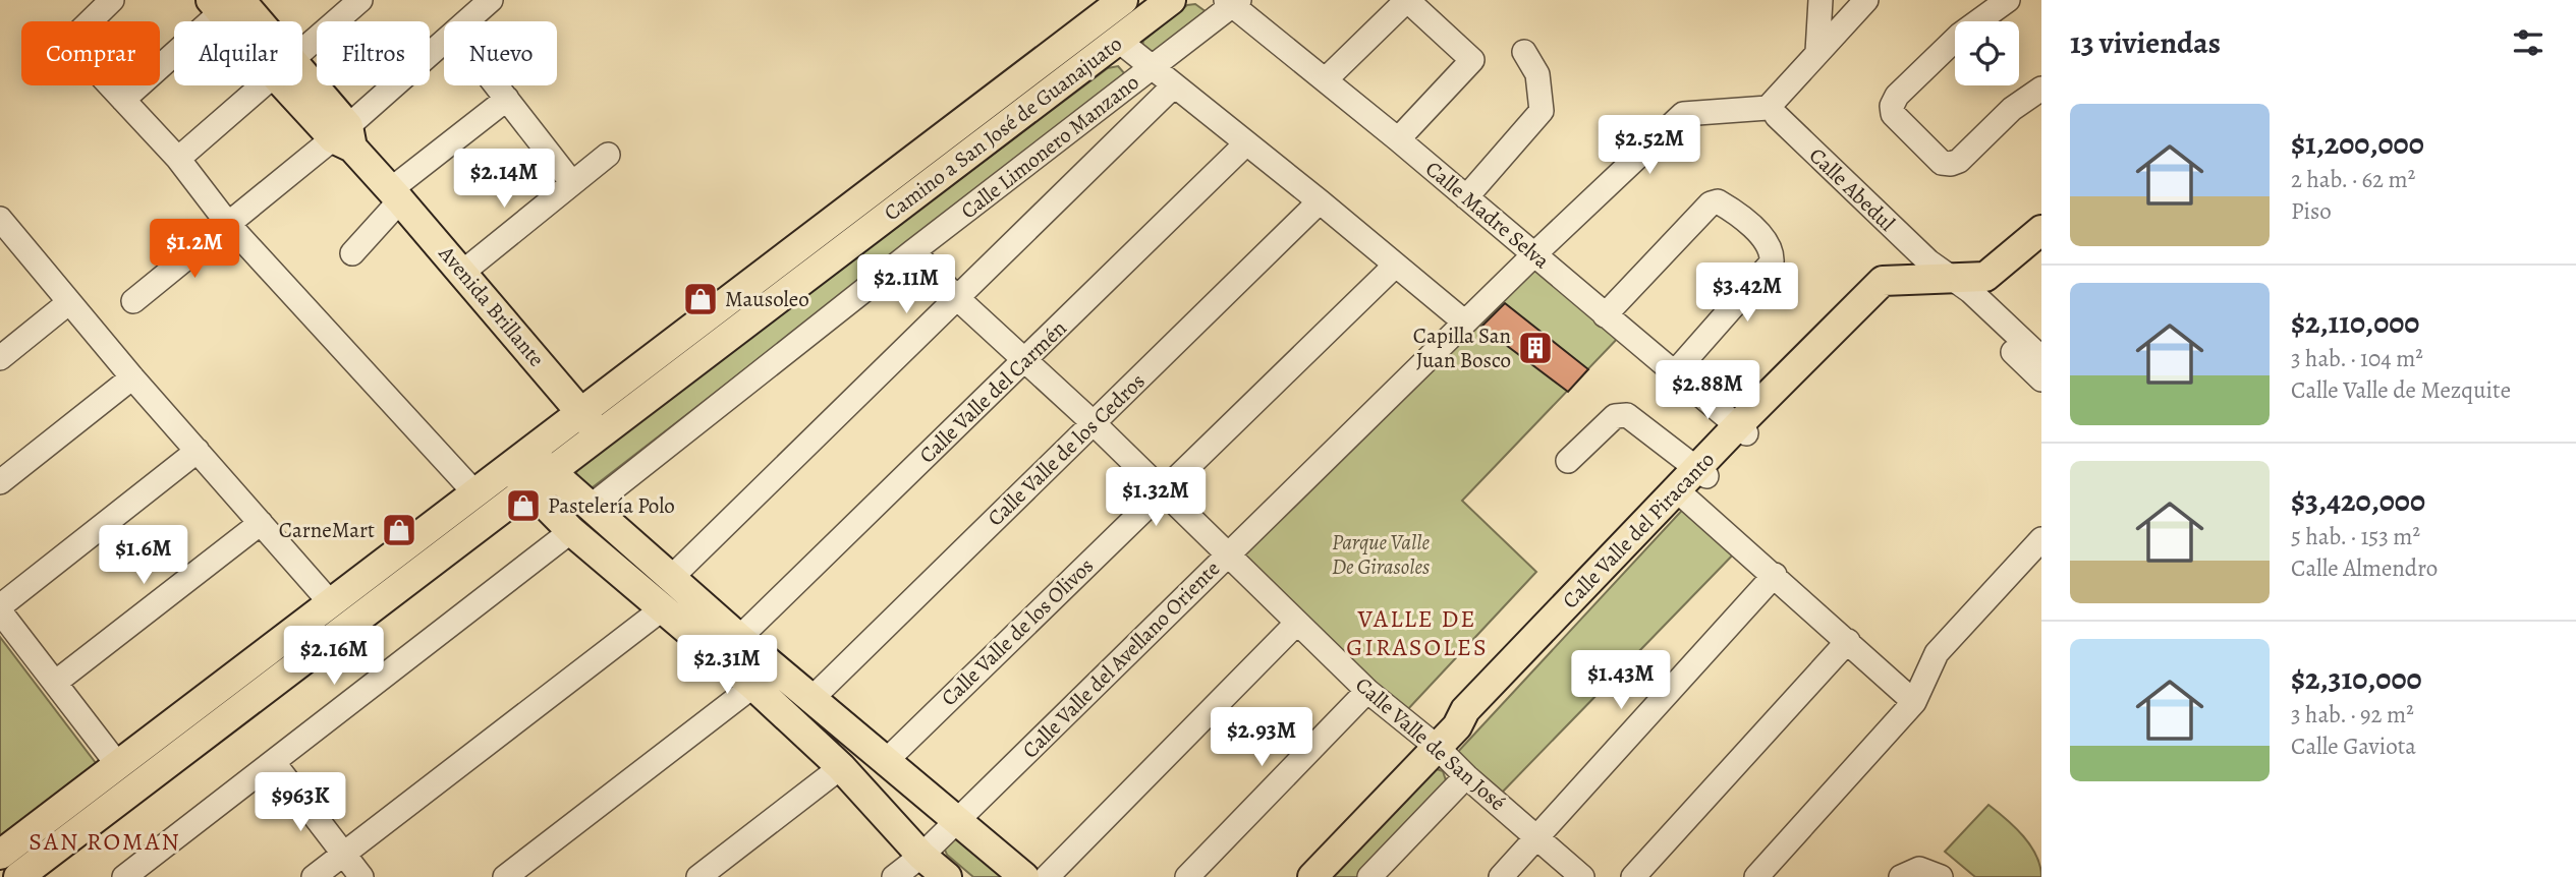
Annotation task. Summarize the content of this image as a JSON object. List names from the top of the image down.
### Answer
{
  "streets": {
    "main road": ["Camino a San José de Guanajuato", "Avenida Brillante", "Calle Valle del Piracanto"],
    "street": [
      "Calle Limonero Manzano",
      "Calle Abedul",
      "Calle Madre Selva",
      "Calle Valle del Carmén",
      "Calle Valle de los Cedros",
      "Calle Valle de los Olivos",
      "Calle Valle del Avellano Oriente",
      "Calle Valle de San José"
    ]
  },
  "crossings": [
    ["Camino a San José de Guanajuato", "Avenida Brillante"],
    ["Calle Limonero Manzano", "Calle Madre Selva"],
    ["Calle Limonero Manzano", "Calle Valle de San José"],
    ["Calle Abedul", "Calle Valle del Piracanto"],
    ["Calle Abedul", "Calle Valle del Avellano Oriente"],
    ["Calle Madre Selva", "Calle Valle del Piracanto"],
    ["Calle Madre Selva", "Calle Valle del Avellano Oriente"],
    ["Calle Valle del Carmén", "Calle Valle de San José"],
    ["Calle Valle de los Cedros", "Calle Valle de San José"],
    ["Calle Valle del Piracanto", "Calle Valle de San José"],
    ["Calle Valle de los Olivos", "Calle Valle de San José"],
    ["Calle Valle del Avellano Oriente", "Calle Valle de San José"]
  ],
  "districts": ["VALLE DE GIRASOLES", "SAN ROMAN"],
  "parks": ["Parque Valle De Girasoles"],
  "places": {
    "shop": ["Mausoleo", "Pastelería Polo", "CarneMart"],
    "building": ["Capilla San Juan Bosco"]
  },
  "page": {
    "heading": "13 viviendas",
    "chip": [
      "Comprar",
      "Alquilar",
      "Filtros",
      "Nuevo"
    ],
    "list": [
      {
        "name": "$1,200,000",
        "note": "2 hab. · 62 m² · Piso"
      },
      {
        "name": "$2,110,000",
        "note": "3 hab. · 104 m² · Calle Valle de Mezquite"
      },
      {
        "name": "$3,420,000",
        "note": "5 hab. · 153 m² · Calle Almendro"
      },
      {
        "name": "$2,310,000",
        "note": "3 hab. · 92 m² · Calle Gaviota"
      }
    ],
    "price": [
      "$2.52M",
      "$2.14M",
      "$1.2M",
      "$2.11M",
      "$3.42M",
      "$2.88M",
      "$1.32M",
      "$1.6M",
      "$2.16M",
      "$2.31M",
      "$1.43M",
      "$2.93M",
      "$963K"
    ]
  }
}
